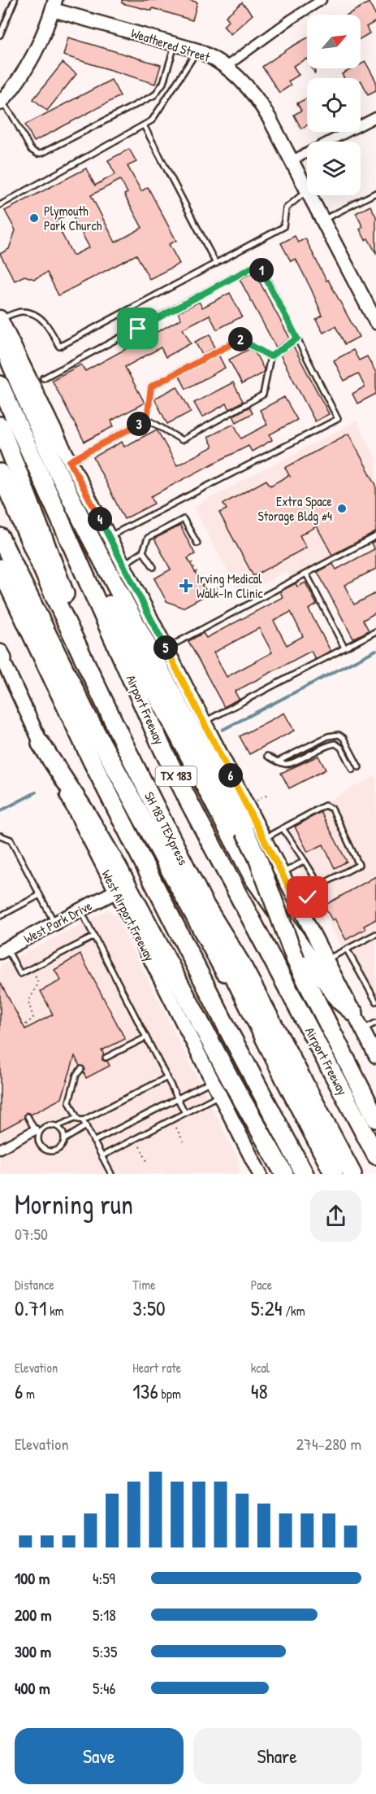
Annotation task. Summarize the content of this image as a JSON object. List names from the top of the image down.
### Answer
{
  "streets": {
    "highway": ["Airport Freeway", "TX 183", "SH 183 TEXpress"],
    "main road": ["Weathered Street", "West Airport Freeway", "West Park Drive"]
  },
  "crossings": [
    ["West Airport Freeway", "West Park Drive"]
  ],
  "places": {
    "other": ["Plymouth Park Church", "Extra Space Storage Bldg #4"],
    "health": ["Irving Medical Walk-In Clinic"]
  },
  "north": "top right",
  "page": {
    "pins": [
      "1",
      "2",
      "3",
      "4",
      "5",
      "6"
    ],
    "heading": ["Morning run", "07:50"],
    "stats": [
      ["Distance", "0.71 km"],
      ["Time", "3:50"],
      ["Pace", "5:24 /km"],
      ["Elevation", "6 m"],
      ["Heart rate", "136 bpm"],
      ["kcal", "48"]
    ],
    "chart": ["Elevation", "274–280 m"],
    "list": [
      {
        "name": "100 m",
        "note": "4:59"
      },
      {
        "name": "200 m",
        "note": "5:18"
      },
      {
        "name": "300 m",
        "note": "5:35"
      },
      {
        "name": "400 m",
        "note": "5:46"
      }
    ],
    "buttons": ["Save", "Share"]
  }
}
